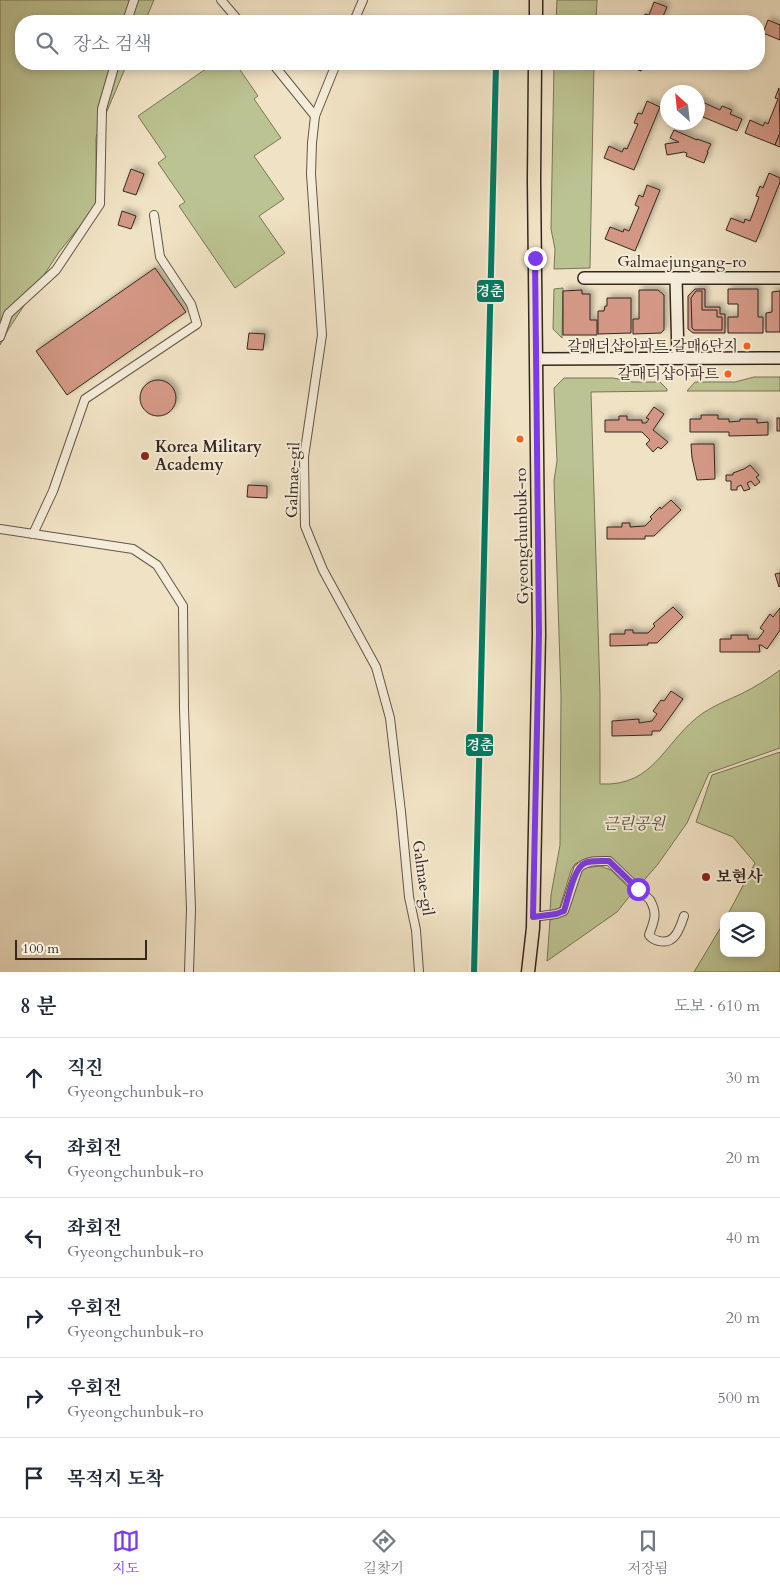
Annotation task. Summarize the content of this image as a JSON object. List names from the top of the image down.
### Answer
{
  "streets": {
    "main road": ["Gyeongchunbuk-ro"],
    "street": ["Galmaejungang-ro", "Galmae-gil"]
  },
  "parks": ["근린공원"],
  "places": [
    "갈매더샵아파트.갈매6단지",
    "갈매더샵아파트",
    "Korea Military Academy",
    "보현사"
  ],
  "lines": ["transit line 경춘"],
  "scale_bar": "100 m",
  "north": "top left",
  "page": {
    "search": "장소 검색",
    "scale": "100 m",
    "heading": ["8 분", "도보 · 610 m"],
    "list": [
      ["직진", "Gyeongchunbuk-ro", "30 m"],
      ["좌회전", "Gyeongchunbuk-ro", "20 m"],
      ["좌회전", "Gyeongchunbuk-ro", "40 m"],
      ["우회전", "Gyeongchunbuk-ro", "20 m"],
      ["우회전", "Gyeongchunbuk-ro", "500 m"],
      "목적지 도착"
    ],
    "nav": ["지도", "길찾기", "저장됨"]
  }
}
